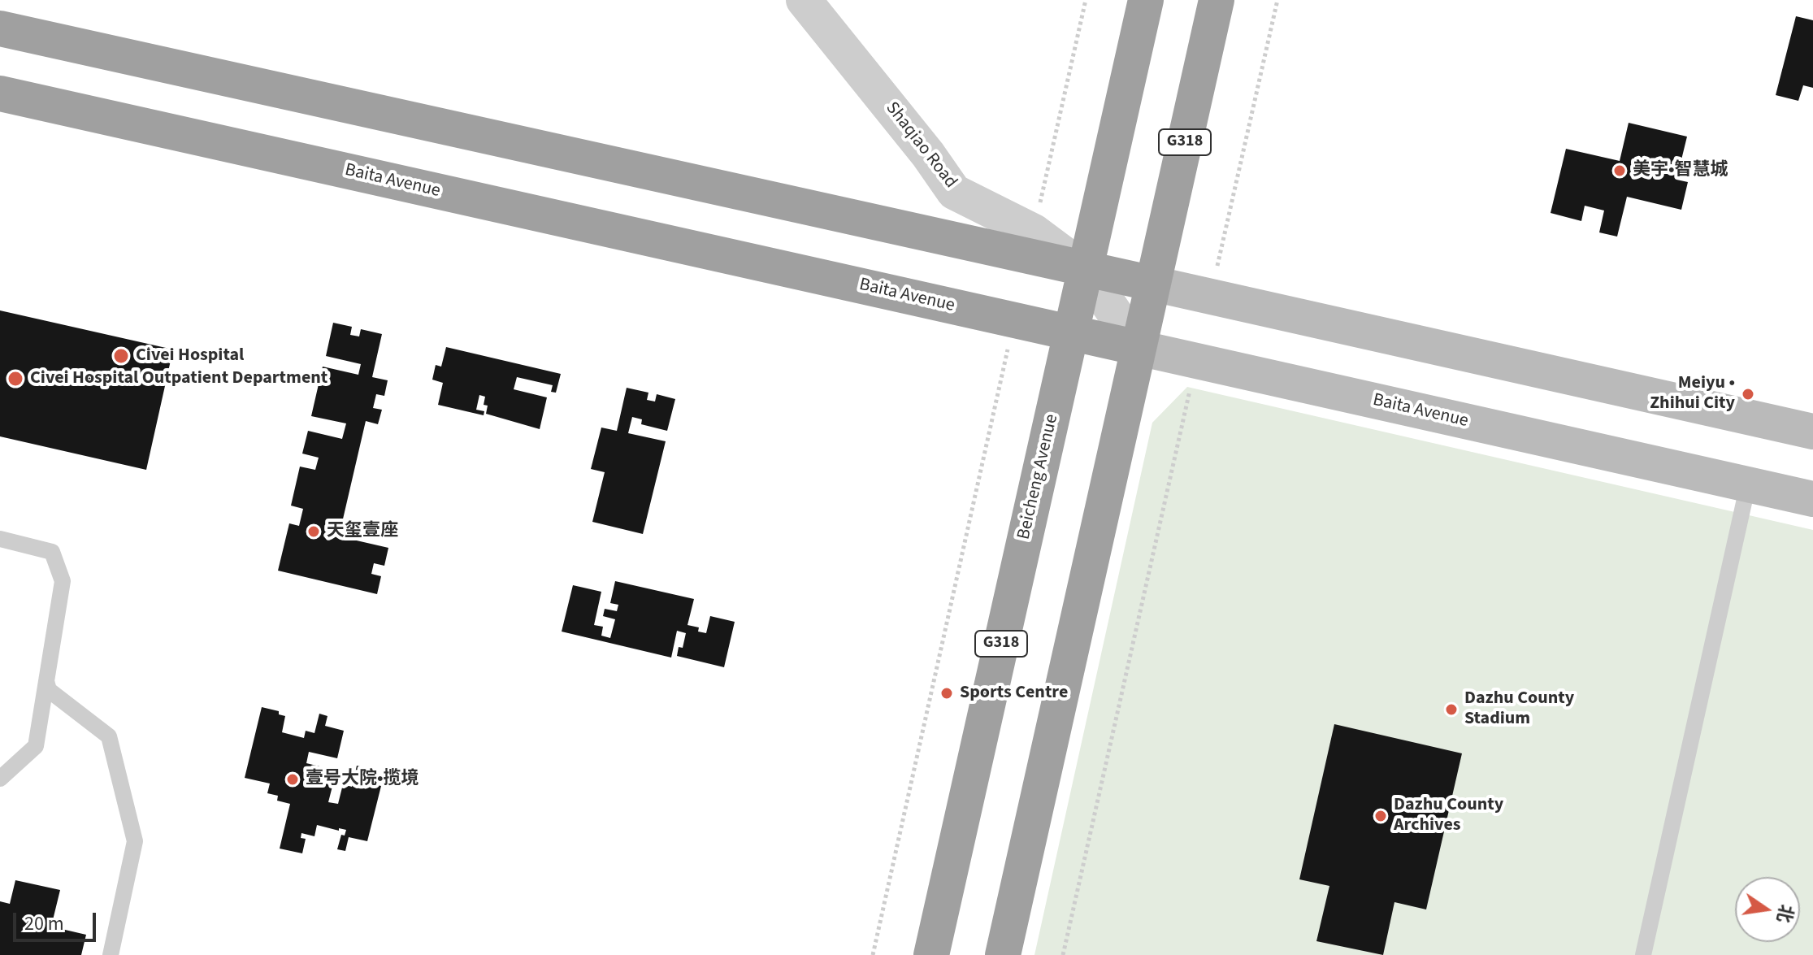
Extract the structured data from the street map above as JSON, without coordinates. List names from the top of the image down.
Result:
{
  "streets": {
    "highway": ["G318", "Baita Avenue", "Beicheng Avenue"],
    "street": ["Shaqiao Road"]
  },
  "crossings": [
    ["G318", "Shaqiao Road"],
    ["G318", "Baita Avenue"],
    ["Shaqiao Road", "Baita Avenue"],
    ["Shaqiao Road", "Beicheng Avenue"],
    ["Baita Avenue", "Beicheng Avenue"]
  ],
  "places": [
    "美宇•智慧城",
    "Civei Hospital",
    "Civei Hospital Outpatient Department",
    "Meiyu • Zhihui City",
    "天玺壹座",
    "Sports Centre",
    "Dazhu County Stadium",
    "壹号大院•揽境",
    "Dazhu County Archives"
  ],
  "scale_bar": "20 m",
  "north": "right"
}
